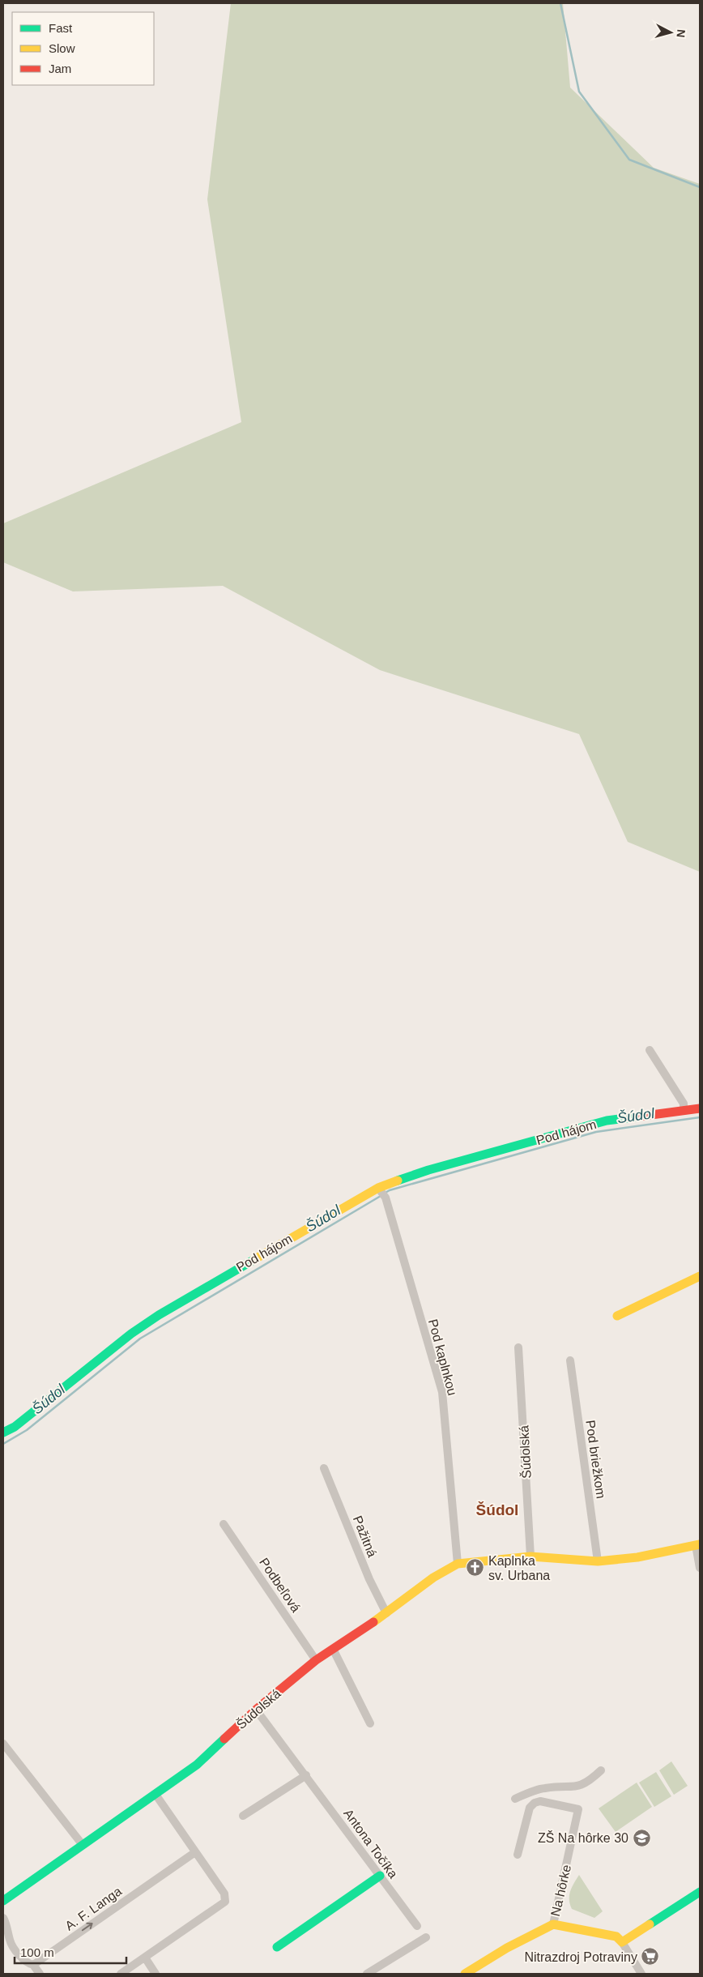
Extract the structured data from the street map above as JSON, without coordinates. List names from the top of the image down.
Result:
{
  "streets": {
    "street": [
      "Pod hájom",
      "Pod kaplnkou",
      "Šúdolská",
      "Pod briežkom",
      "Pažitná",
      "Podbeľová",
      "Antona Točíka",
      "Na hôrke",
      "A. F. Langa"
    ]
  },
  "crossings": [
    ["Pod hájom", "Pod kaplnkou"],
    ["Pod kaplnkou", "Šúdolská"],
    ["Šúdolská", "Pod briežkom"],
    ["Šúdolská", "Pažitná"],
    ["Šúdolská", "Podbeľová"],
    ["Šúdolská", "Antona Točíka"]
  ],
  "one_way": ["A. F. Langa"],
  "districts": ["Šúdol"],
  "water": ["Šúdol"],
  "places": {
    "church": ["Kaplnka sv. Urbana"],
    "school or university": ["ZŠ Na hôrke 30"],
    "supermarket": ["Nitrazdroj Potraviny"]
  },
  "legend": ["Fast", "Slow", "Jam"],
  "scale_bar": "100 m",
  "north": "right"
}
